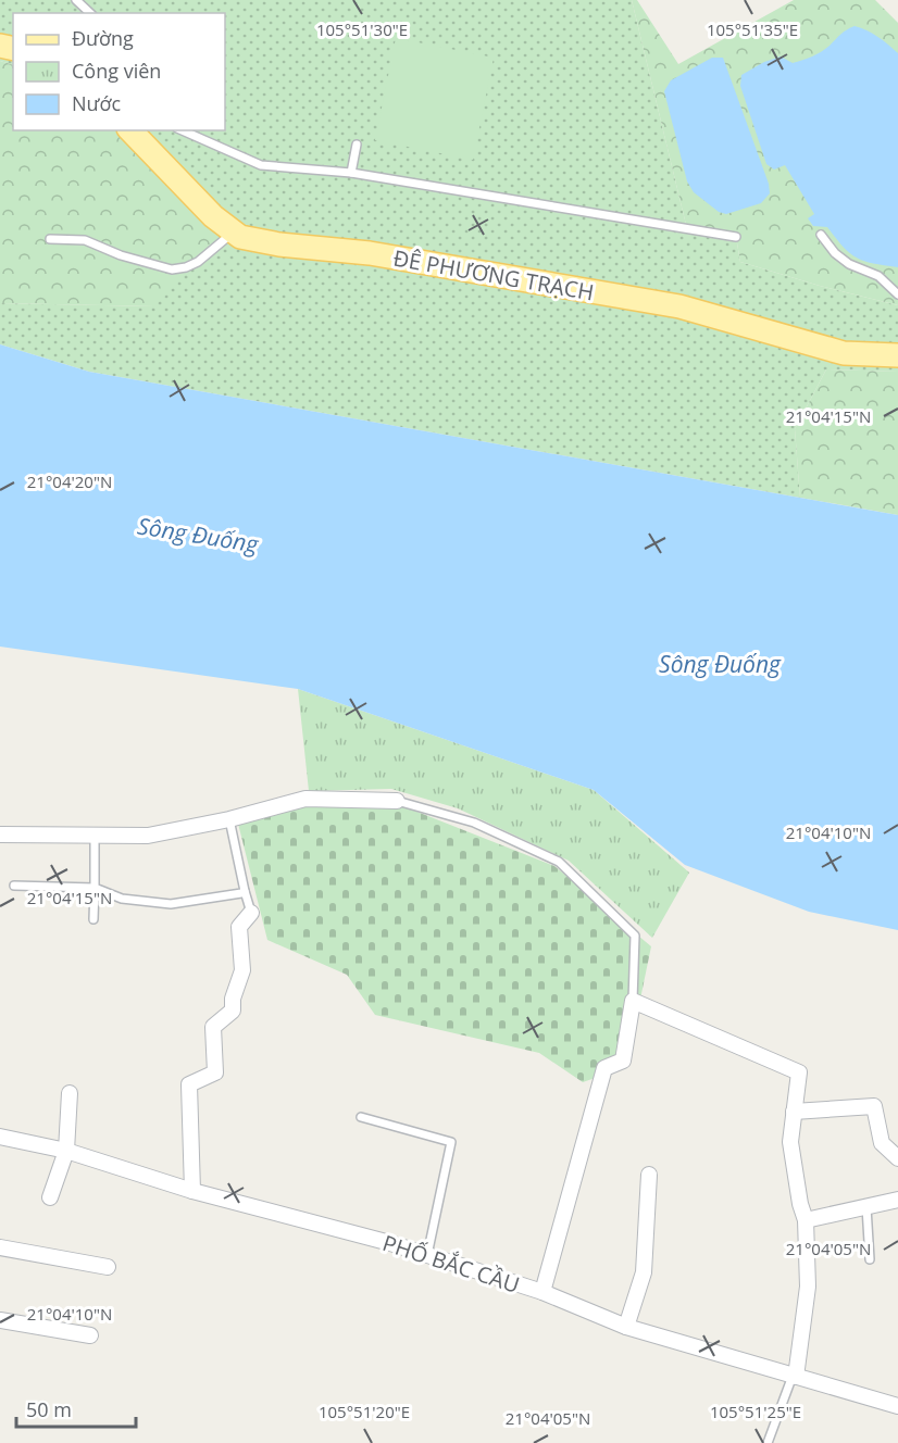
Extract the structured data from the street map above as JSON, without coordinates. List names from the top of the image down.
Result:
{
  "streets": {
    "main road": ["ĐÊ PHƯƠNG TRẠCH"],
    "street": ["PHỐ BẮC CẦU"]
  },
  "water": ["Sông Đuống"],
  "legend": ["Đường", "Công viên", "Nước"],
  "scale_bar": "50 m",
  "coordinates": [
    "105°51'30\"E",
    "105°51'35\"E",
    "21°04'15\"N",
    "21°04'20\"N",
    "21°04'10\"N",
    "21°04'05\"N",
    "105°51'20\"E",
    "105°51'25\"E"
  ]
}
